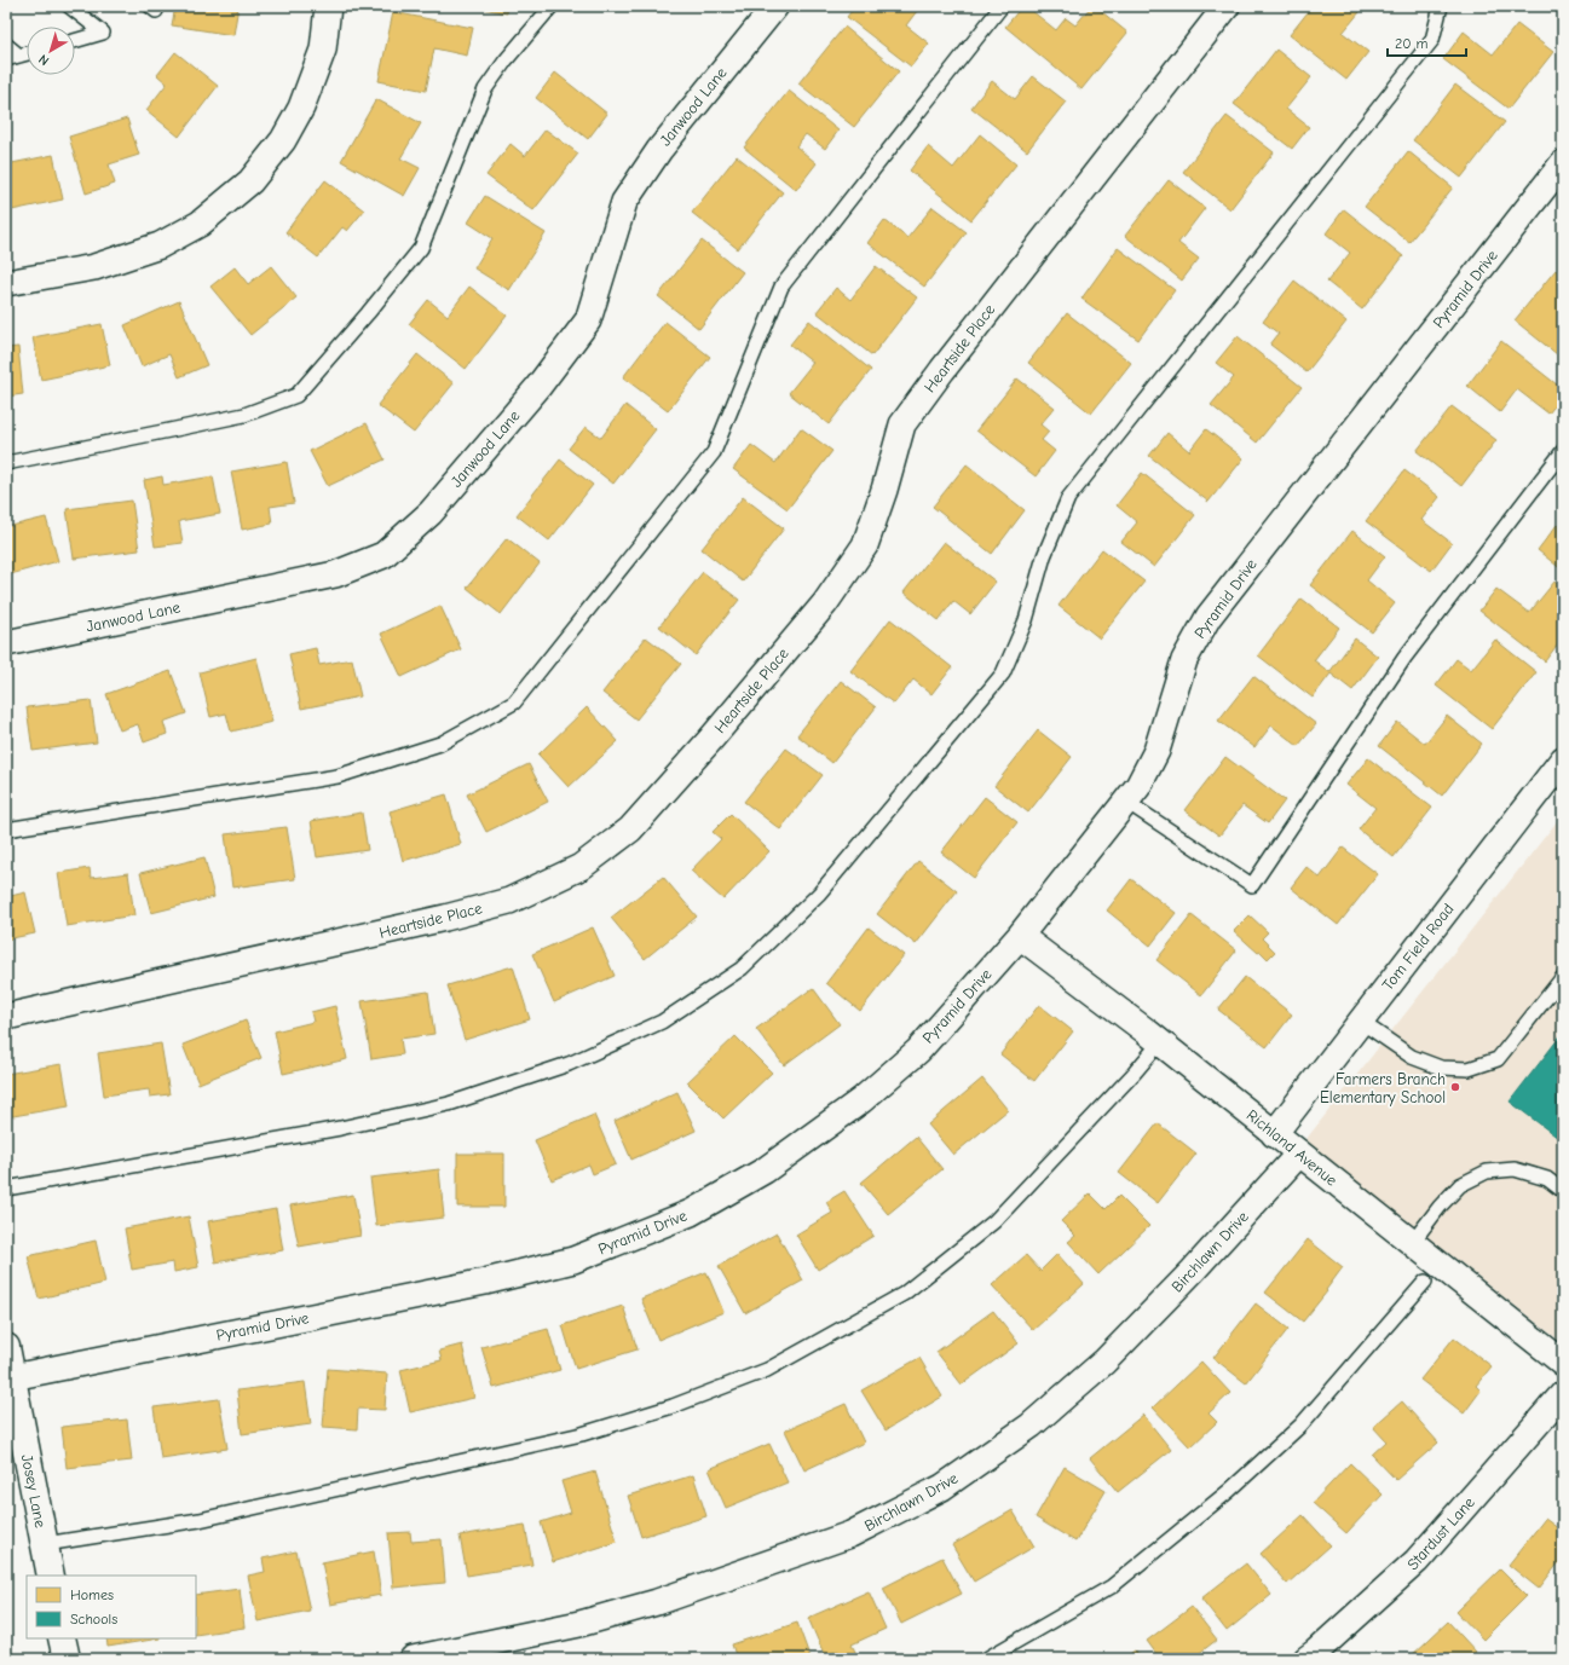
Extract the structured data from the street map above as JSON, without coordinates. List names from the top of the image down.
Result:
{
  "streets": {
    "main road": ["Josey Lane"],
    "street": [
      "Janwood Lane",
      "Pyramid Drive",
      "Heartside Place",
      "Tom Field Road",
      "Richland Avenue",
      "Birchlawn Drive",
      "Stardust Lane"
    ]
  },
  "crossings": [
    ["Pyramid Drive", "Richland Avenue"],
    ["Pyramid Drive", "Josey Lane"],
    ["Tom Field Road", "Richland Avenue"],
    ["Richland Avenue", "Birchlawn Drive"]
  ],
  "places": ["Farmers Branch Elementary School"],
  "legend": ["Homes", "Schools"],
  "scale_bar": "20 m",
  "north": "bottom left"
}
